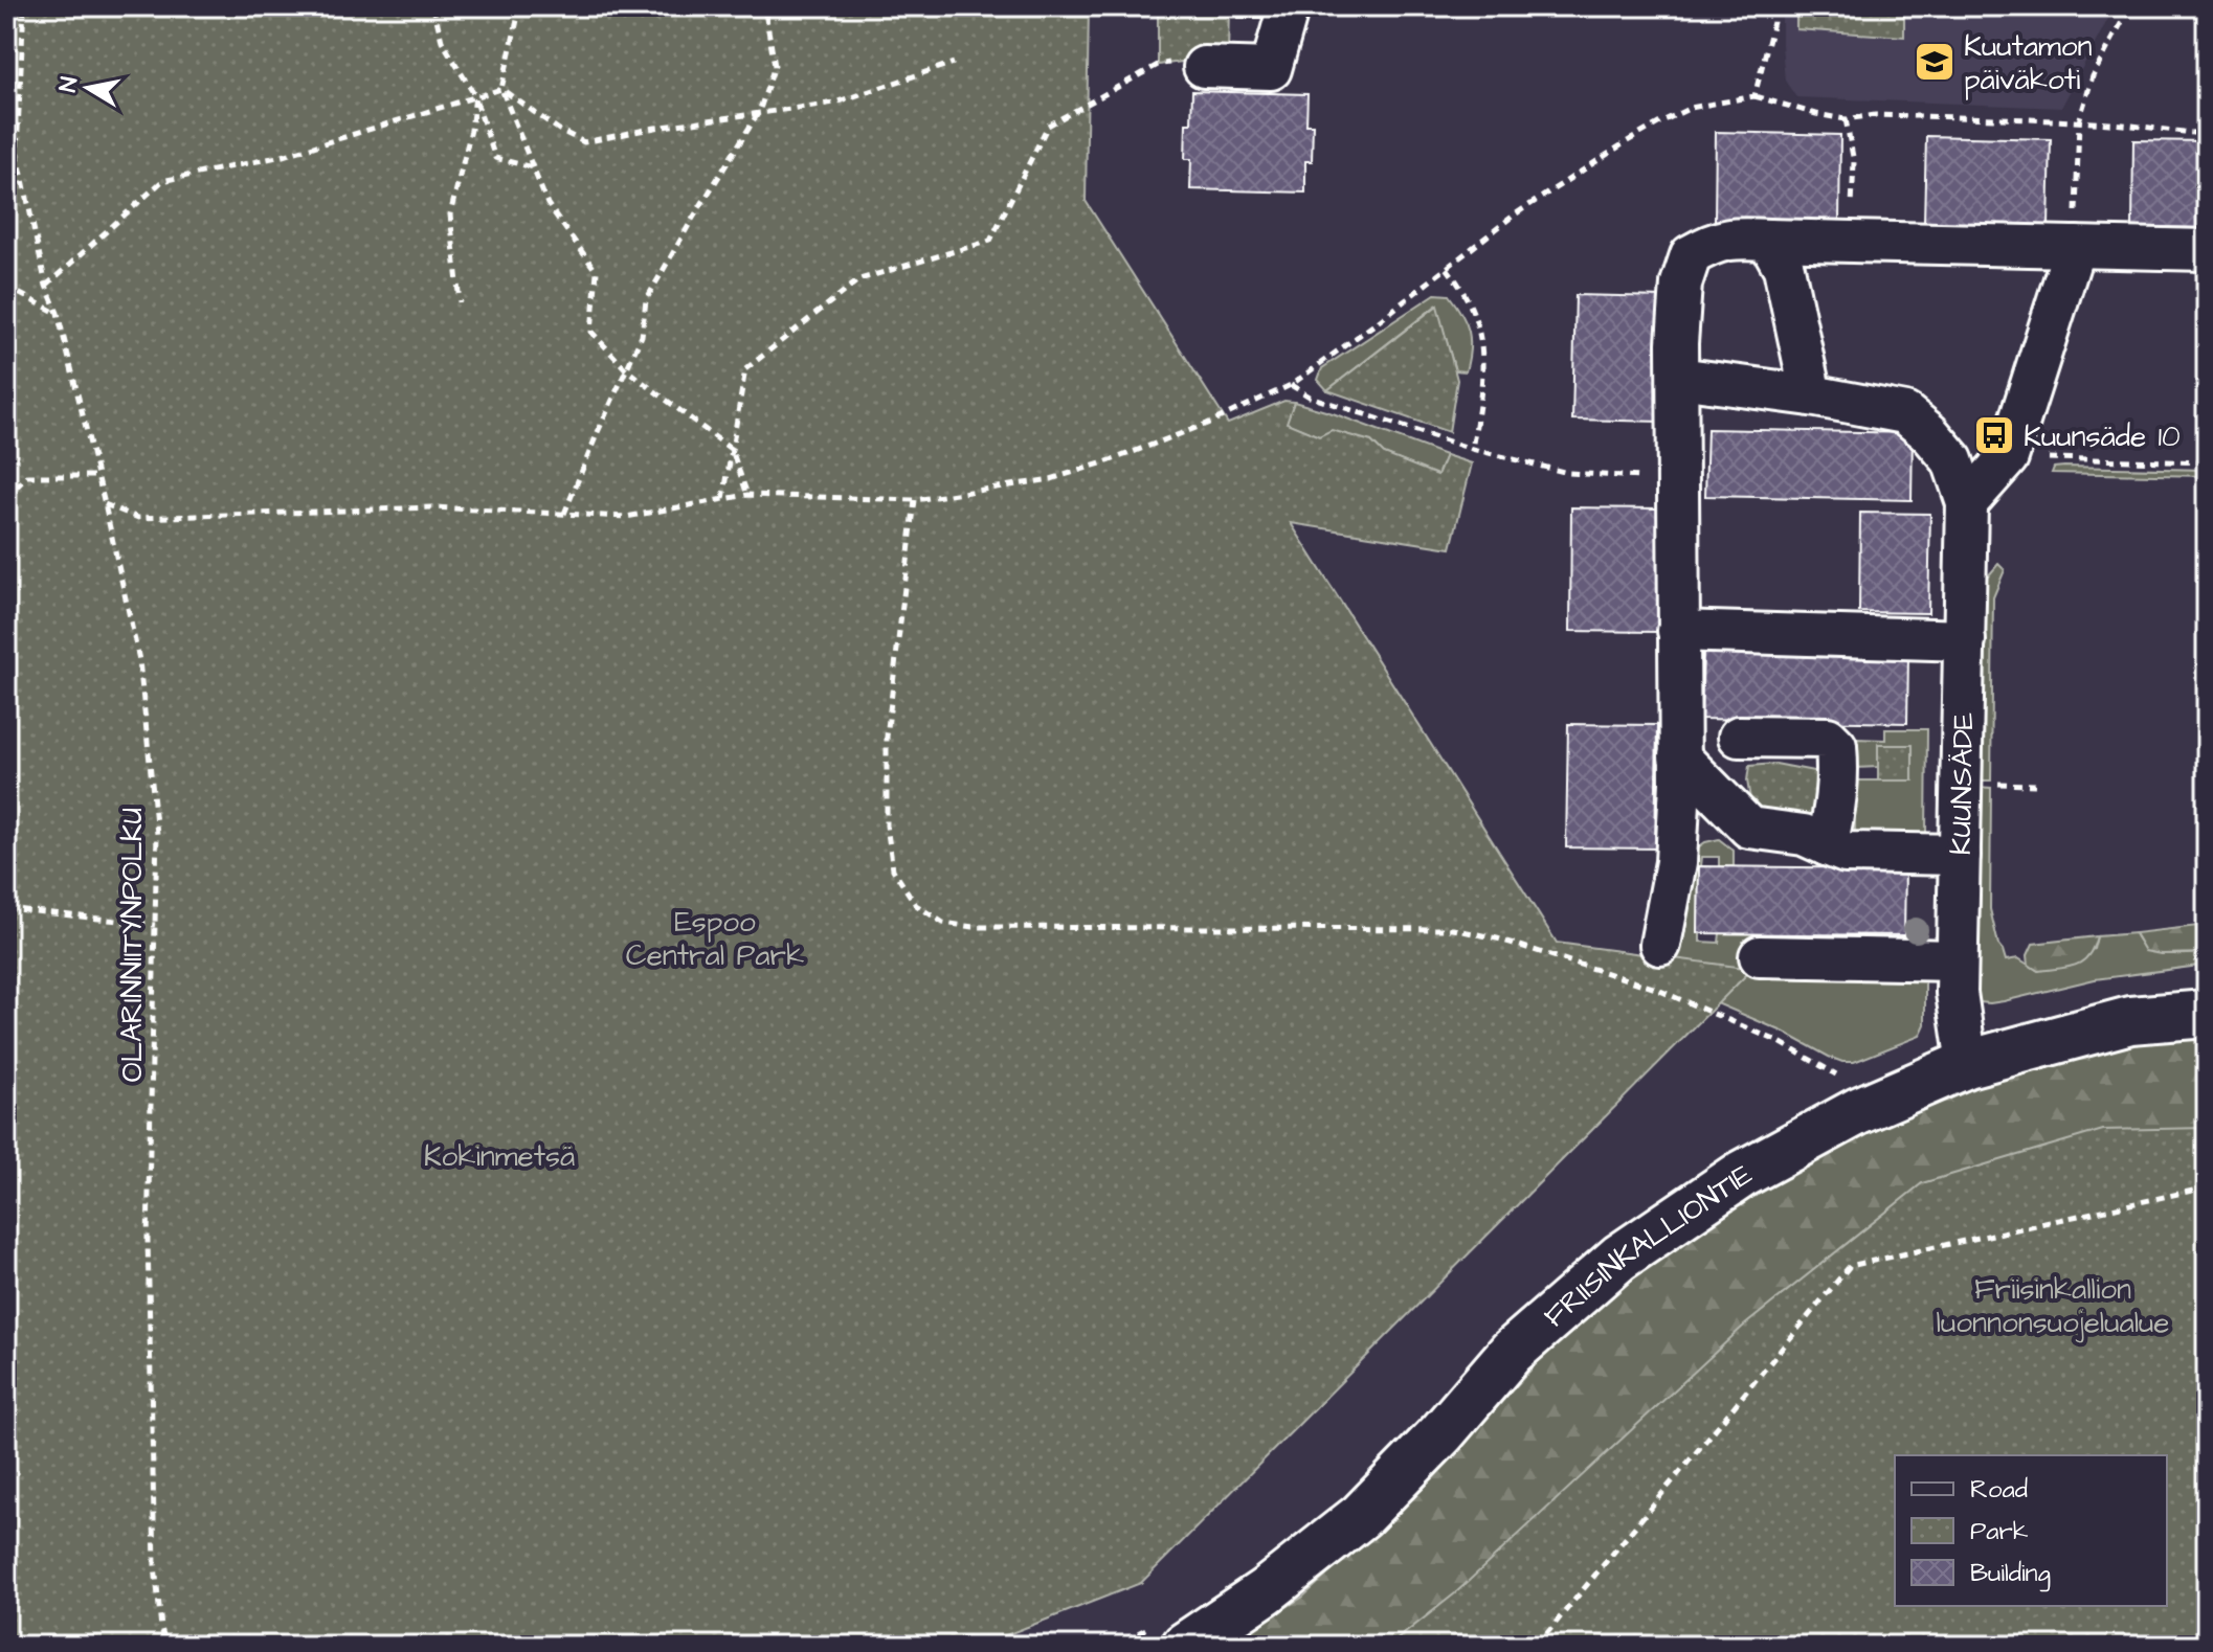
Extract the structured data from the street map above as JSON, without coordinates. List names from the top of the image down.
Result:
{
  "streets": {
    "main road": ["FRIISINKALLIONTIE"],
    "street": ["KUUNSÄDE"],
    "path": ["OLARINNIITYNPOLKU"]
  },
  "crossings": [
    ["KUUNSÄDE", "FRIISINKALLIONTIE"]
  ],
  "parks": ["Espoo Central Park", "Kokinmetsä", "Friisinkallion luonnonsuojelualue"],
  "places": {
    "school or university": ["Kuutamon päiväkoti"],
    "bus stop": ["Kuunsäde 10"]
  },
  "legend": ["Road", "Park", "Building"],
  "north": "left"
}
